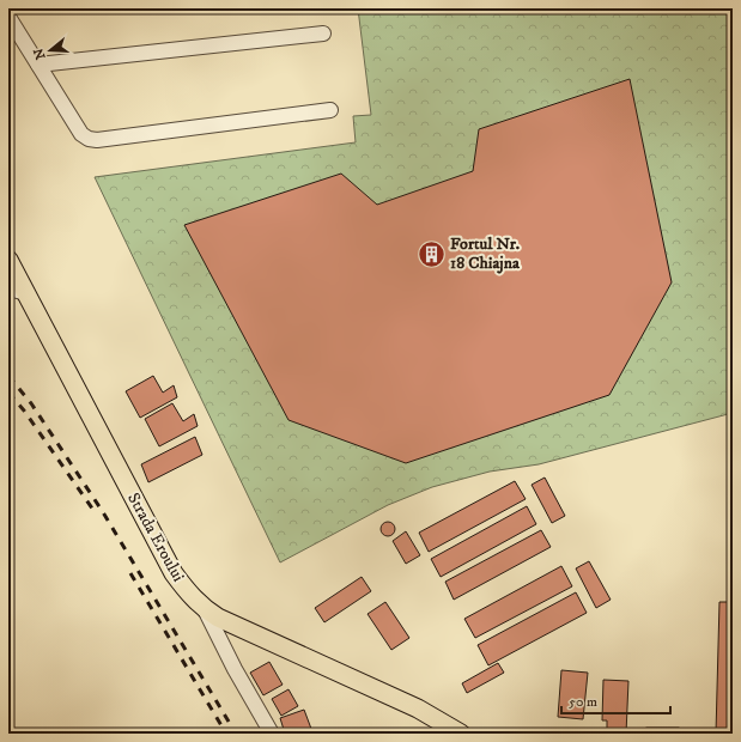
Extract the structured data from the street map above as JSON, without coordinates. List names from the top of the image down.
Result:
{
  "streets": {
    "main road": ["Strada Eroului"]
  },
  "places": {
    "building": ["Fortul Nr. 18 Chiajna"]
  },
  "scale_bar": "50 m",
  "north": "left"
}
